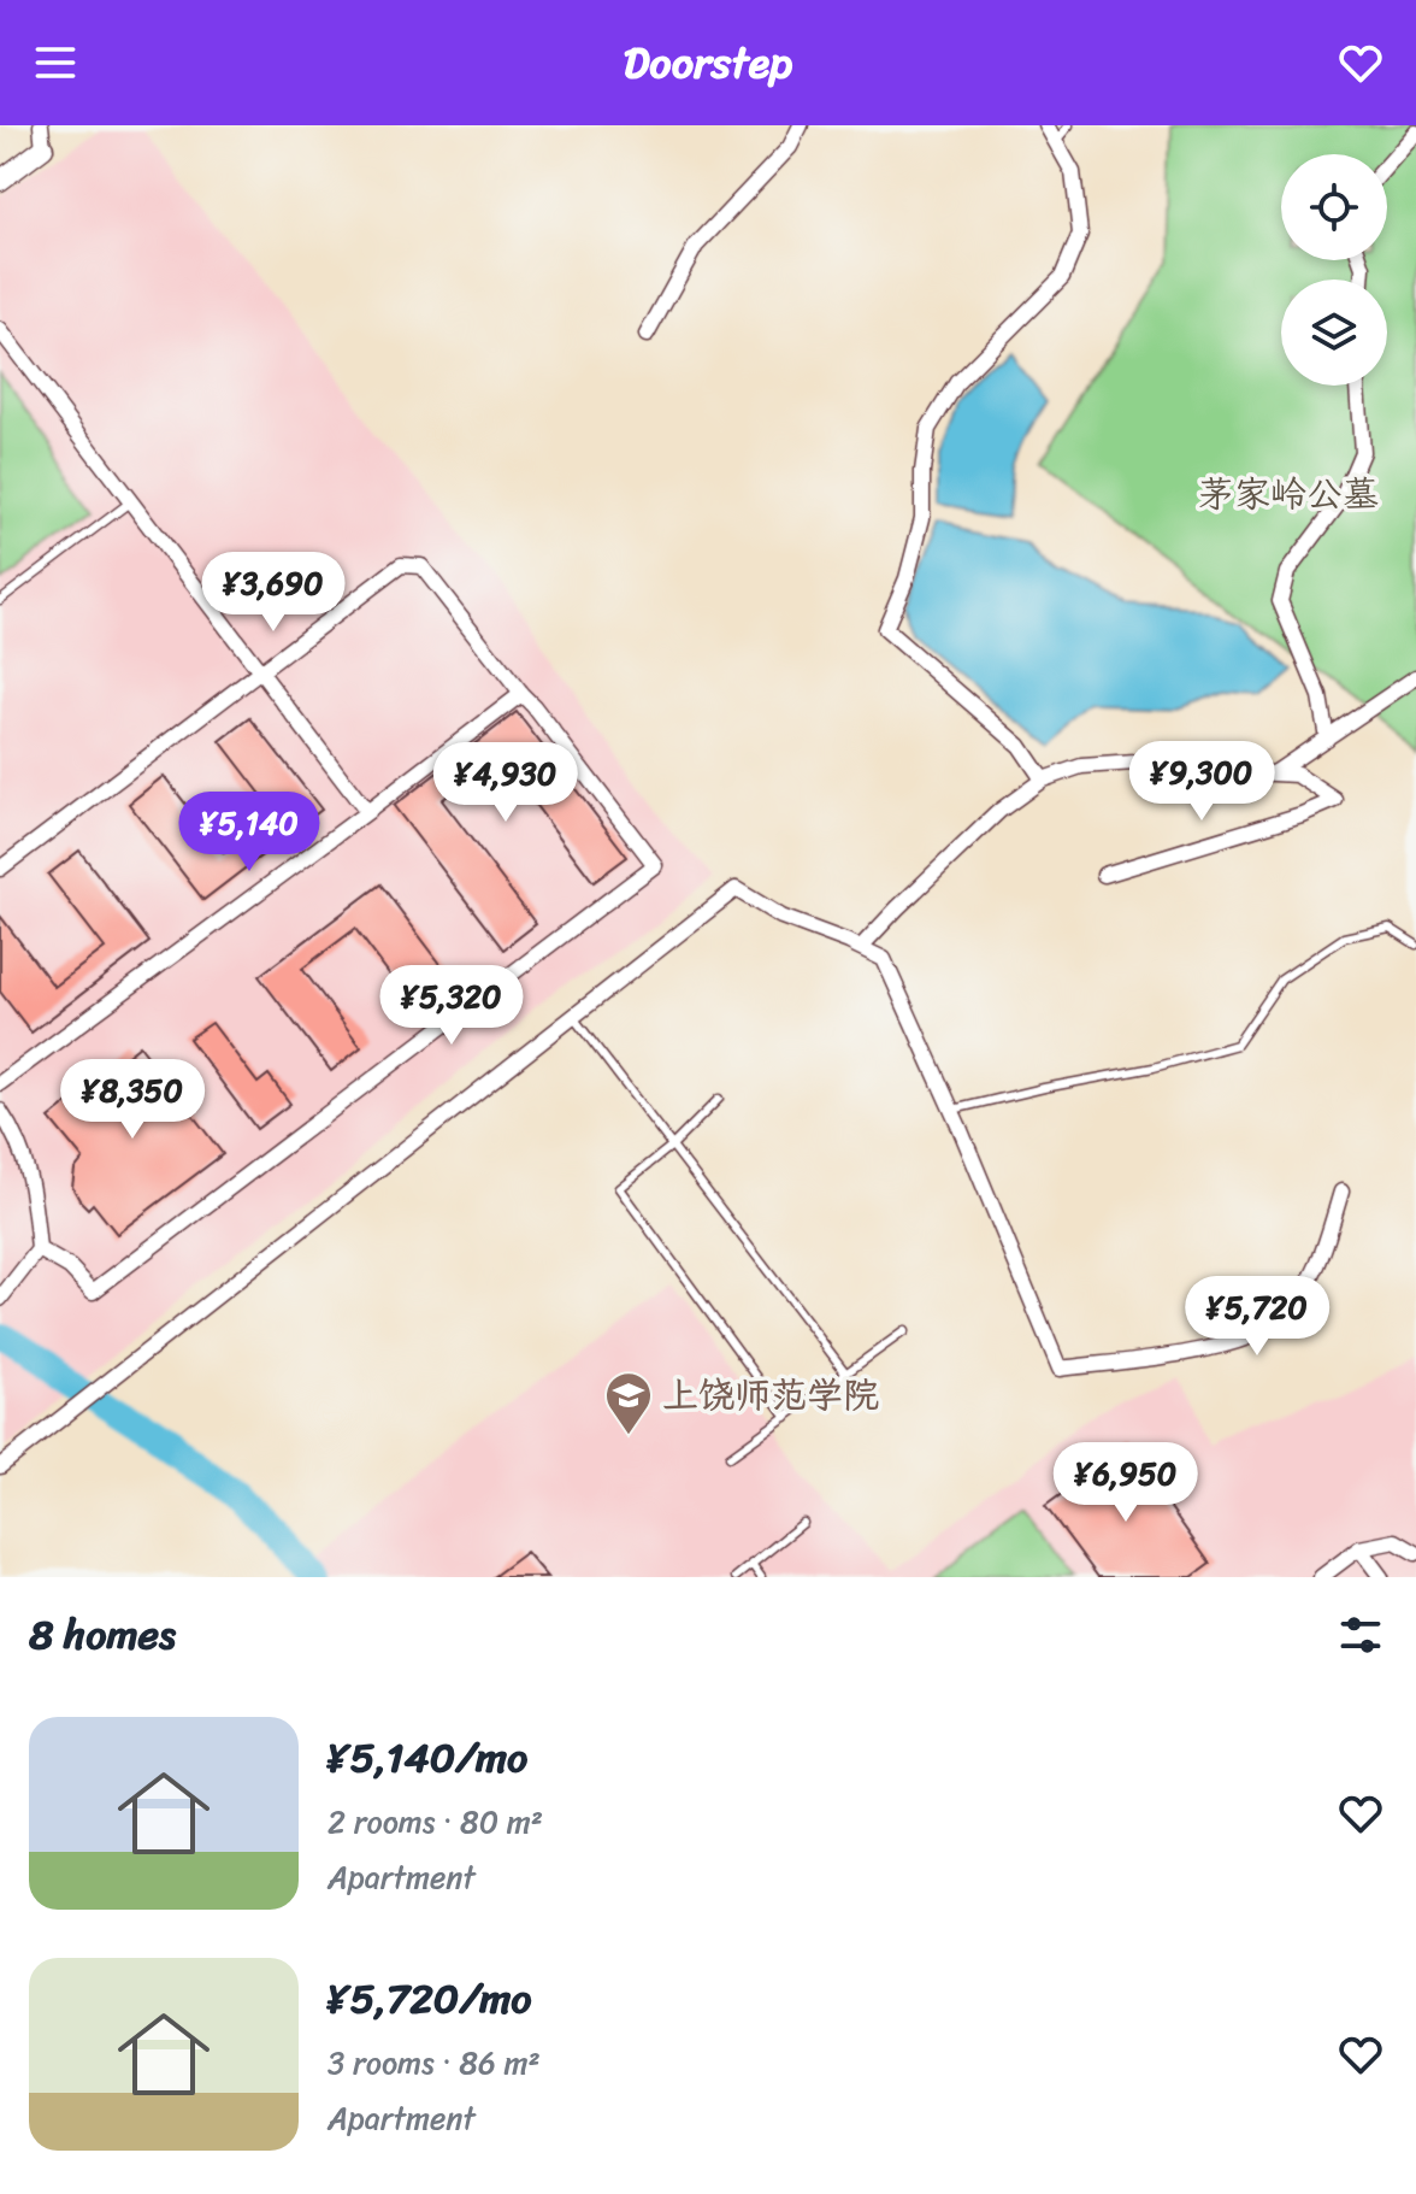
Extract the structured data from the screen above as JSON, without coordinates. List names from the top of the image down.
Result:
{
  "parks": ["茅家岭公墓"],
  "places": {
    "school or university": ["上饶师范学院"]
  },
  "page": {
    "header": "Doorstep",
    "price": [
      "¥3,690",
      "¥9,300",
      "¥4,930",
      "¥5,140",
      "¥5,320",
      "¥8,350",
      "¥5,720",
      "¥6,950"
    ],
    "heading": "8 homes",
    "list": [
      {
        "name": "¥5,140/mo",
        "note": "2 rooms · 80 m² · Apartment"
      },
      {
        "name": "¥5,720/mo",
        "note": "3 rooms · 86 m² · Apartment"
      }
    ]
  }
}
